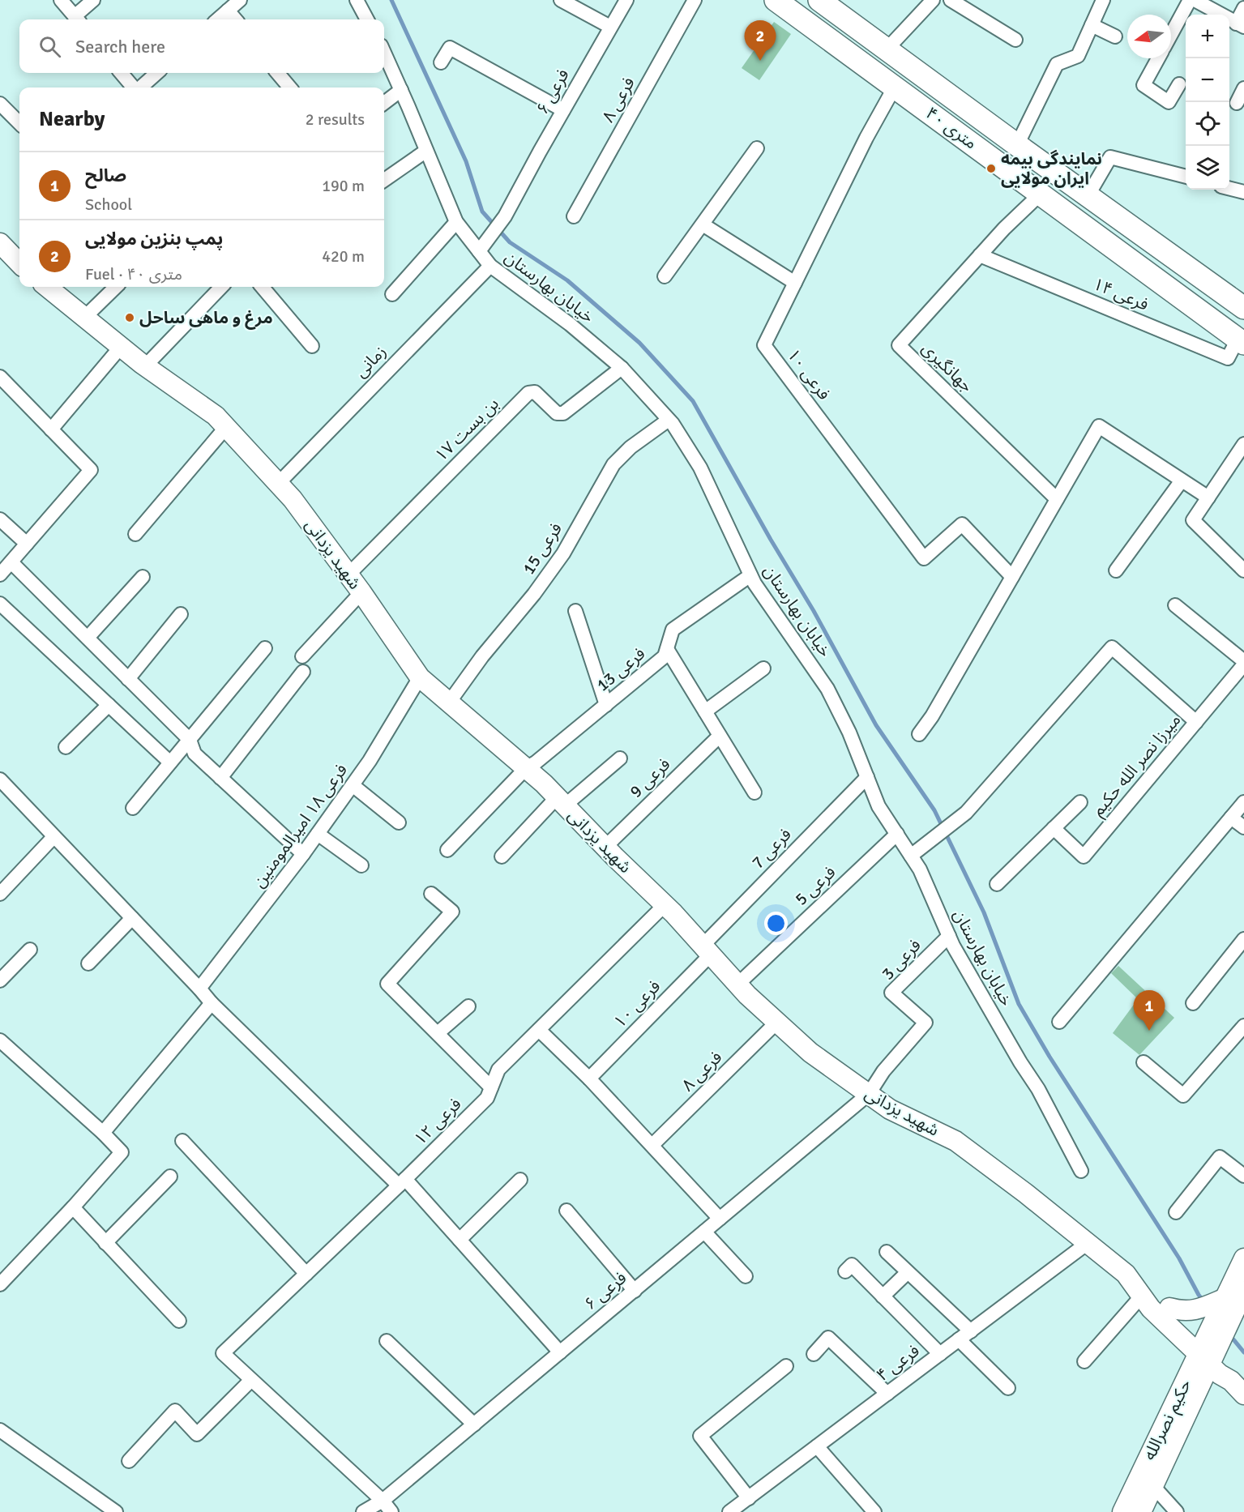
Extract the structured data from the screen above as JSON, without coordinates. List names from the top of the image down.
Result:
{
  "streets": {
    "main road": ["۴۰ متری"],
    "street": [
      "فرعی ۶",
      "فرعی ۸",
      "خیابان بهارستان",
      "فرعی ۱۴",
      "زمانی",
      "جهانگیری",
      "فرعی ۱۰",
      "بن بست ۱۷",
      "فرعی 15",
      "شهید یزدانی",
      "فرعی 13",
      "میرزا نصر الله حکیم",
      "فرعی 9",
      "فرعی ۱۸ امیرالمومنین",
      "فرعی 7",
      "فرعی 5",
      "فرعی 3",
      "فرعی ۱۲",
      "فرعی ۴",
      "حکیم نصرالله"
    ]
  },
  "crossings": [
    ["فرعی ۶", "خیابان بهارستان"],
    ["فرعی ۶", "شهید یزدانی"],
    ["فرعی ۶", "فرعی 3"],
    ["فرعی ۸", "شهید یزدانی"],
    ["۴۰ متری", "فرعی ۱۴"],
    ["۴۰ متری", "جهانگیری"],
    ["۴۰ متری", "فرعی ۱۰"],
    ["خیابان بهارستان", "زمانی"],
    ["خیابان بهارستان", "بن بست ۱۷"],
    ["خیابان بهارستان", "فرعی 15"],
    ["خیابان بهارستان", "فرعی 13"],
    ["خیابان بهارستان", "فرعی 7"],
    ["خیابان بهارستان", "فرعی 5"],
    ["خیابان بهارستان", "فرعی 3"],
    ["فرعی ۱۴", "جهانگیری"],
    ["زمانی", "شهید یزدانی"],
    ["فرعی ۱۰", "شهید یزدانی"],
    ["فرعی ۱۰", "فرعی 7"],
    ["بن بست ۱۷", "شهید یزدانی"],
    ["فرعی 15", "شهید یزدانی"],
    ["شهید یزدانی", "فرعی 13"],
    ["شهید یزدانی", "فرعی 9"],
    ["شهید یزدانی", "فرعی ۱۸ امیرالمومنین"],
    ["شهید یزدانی", "فرعی 7"],
    ["شهید یزدانی", "فرعی 5"],
    ["شهید یزدانی", "فرعی 3"],
    ["شهید یزدانی", "فرعی ۱۲"],
    ["شهید یزدانی", "فرعی ۴"],
    ["شهید یزدانی", "حکیم نصرالله"]
  ],
  "places": ["نمایندگی بیمه ایران مولایی", "مرغ و ماهی ساحل"],
  "north": "left",
  "page": {
    "map_buttons": ["+", "−"],
    "search": "Search here",
    "pins": ["2", "1"],
    "heading": ["Nearby", "2 results"],
    "list": [
      {
        "mark": "1",
        "name": "صالح",
        "note": "School",
        "value": "190 m"
      },
      {
        "mark": "2",
        "name": "پمپ بنزین مولایی",
        "note": "Fuel · ۴۰ متری",
        "value": "420 m"
      }
    ]
  }
}
